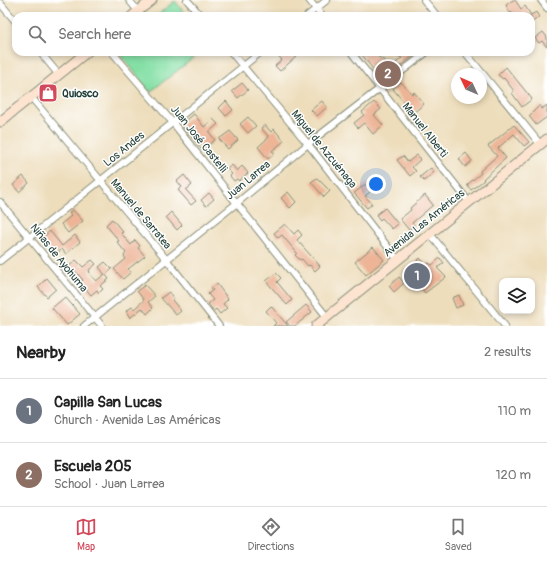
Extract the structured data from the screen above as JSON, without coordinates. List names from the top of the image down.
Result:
{
  "streets": {
    "main road": ["Avenida Las Américas"],
    "street": [
      "Manuel Alberti",
      "Juan José Castelli",
      "Los Andes",
      "Miguel de Azcuénaga",
      "Juan Larrea",
      "Manuel de Sarratea",
      "Niñas de Ayohuma"
    ]
  },
  "crossings": [
    ["Manuel Alberti", "Juan Larrea"],
    ["Manuel Alberti", "Avenida Las Américas"],
    ["Juan José Castelli", "Los Andes"],
    ["Juan José Castelli", "Juan Larrea"],
    ["Juan José Castelli", "Avenida Las Américas"],
    ["Los Andes", "Miguel de Azcuénaga"],
    ["Los Andes", "Manuel de Sarratea"],
    ["Los Andes", "Niñas de Ayohuma"],
    ["Miguel de Azcuénaga", "Juan Larrea"],
    ["Miguel de Azcuénaga", "Avenida Las Américas"],
    ["Juan Larrea", "Manuel de Sarratea"],
    ["Juan Larrea", "Niñas de Ayohuma"]
  ],
  "places": {
    "shop": ["Quiosco"]
  },
  "north": "top left",
  "page": {
    "search": "Search here",
    "pins": ["2", "1"],
    "heading": ["Nearby", "2 results"],
    "list": [
      {
        "mark": "1",
        "name": "Capilla San Lucas",
        "note": "Church · Avenida Las Américas",
        "value": "110 m"
      },
      {
        "mark": "2",
        "name": "Escuela 205",
        "note": "School · Juan Larrea",
        "value": "120 m"
      }
    ],
    "nav": ["Map", "Directions", "Saved"]
  }
}
